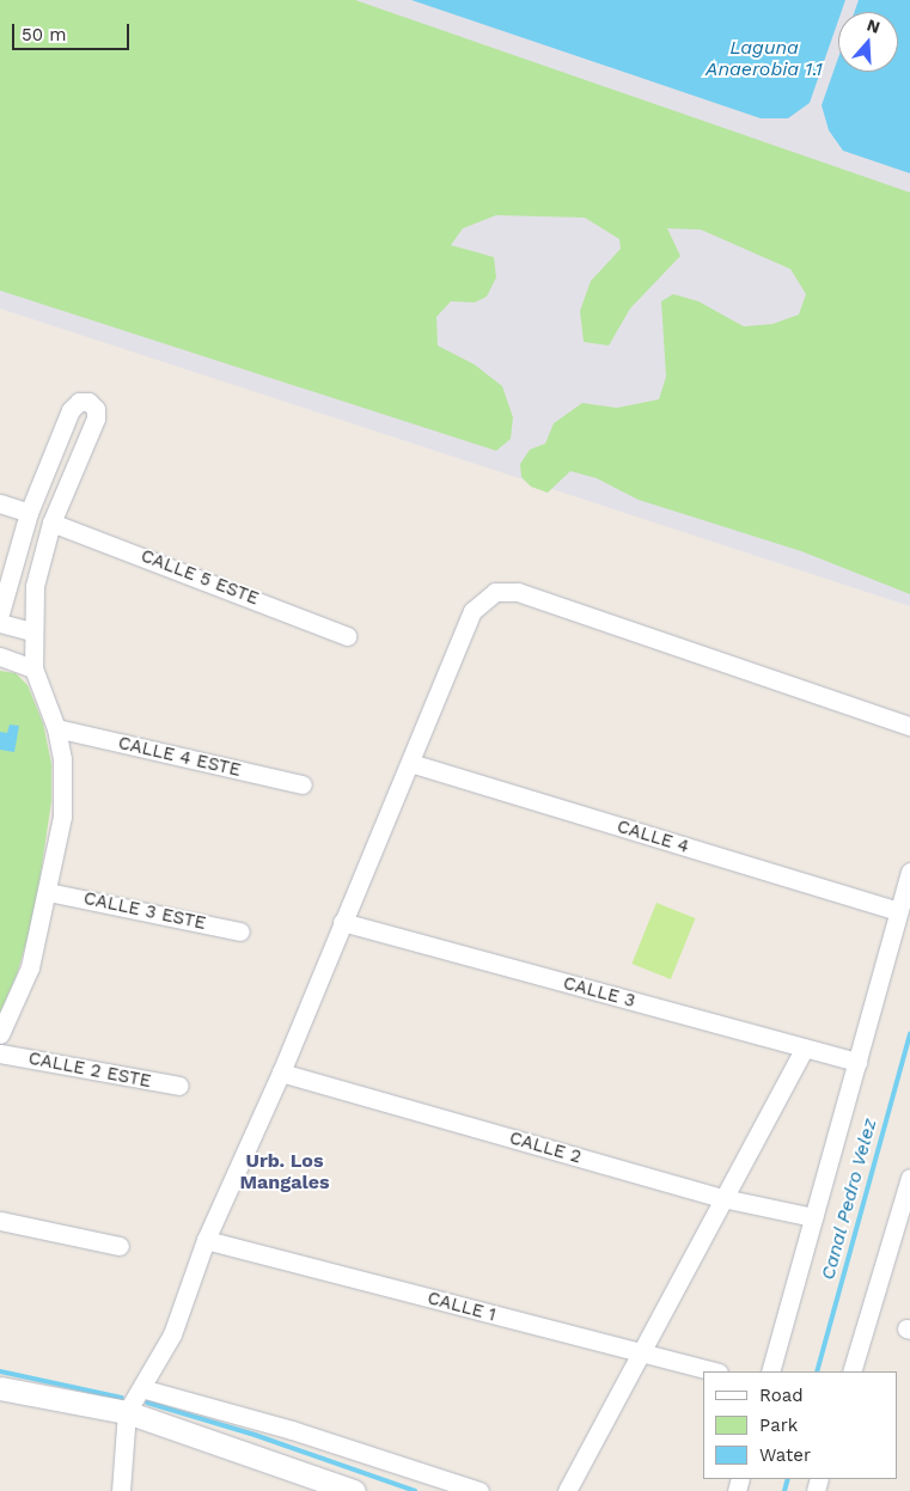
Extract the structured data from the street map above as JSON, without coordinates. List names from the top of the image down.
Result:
{
  "streets": {
    "street": [
      "CALLE 5 ESTE",
      "CALLE 4 ESTE",
      "CALLE 4",
      "CALLE 3 ESTE",
      "CALLE 3",
      "CALLE 2 ESTE",
      "CALLE 2",
      "CALLE 1"
    ]
  },
  "districts": ["Urb. Los Mangales"],
  "water": ["Laguna Anaerobia 1.1", "Canal Pedro Velez"],
  "legend": ["Road", "Park", "Water"],
  "scale_bar": "50 m",
  "north": "top"
}
